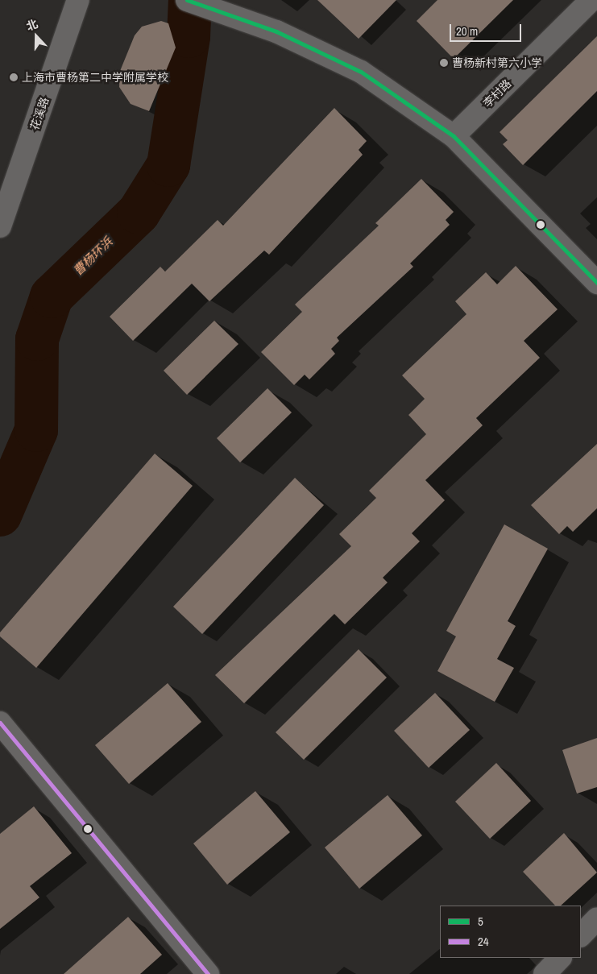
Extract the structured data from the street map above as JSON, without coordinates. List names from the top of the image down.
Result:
{
  "streets": {
    "street": ["李村路", "花溪路"]
  },
  "water": ["曹杨环浜"],
  "places": ["曹杨新村第六小学", "上海市曹杨第二中学附属学校"],
  "lines": ["transit line 5", "transit line 24"],
  "legend": ["5", "24"],
  "scale_bar": "20 m",
  "north": "top"
}
